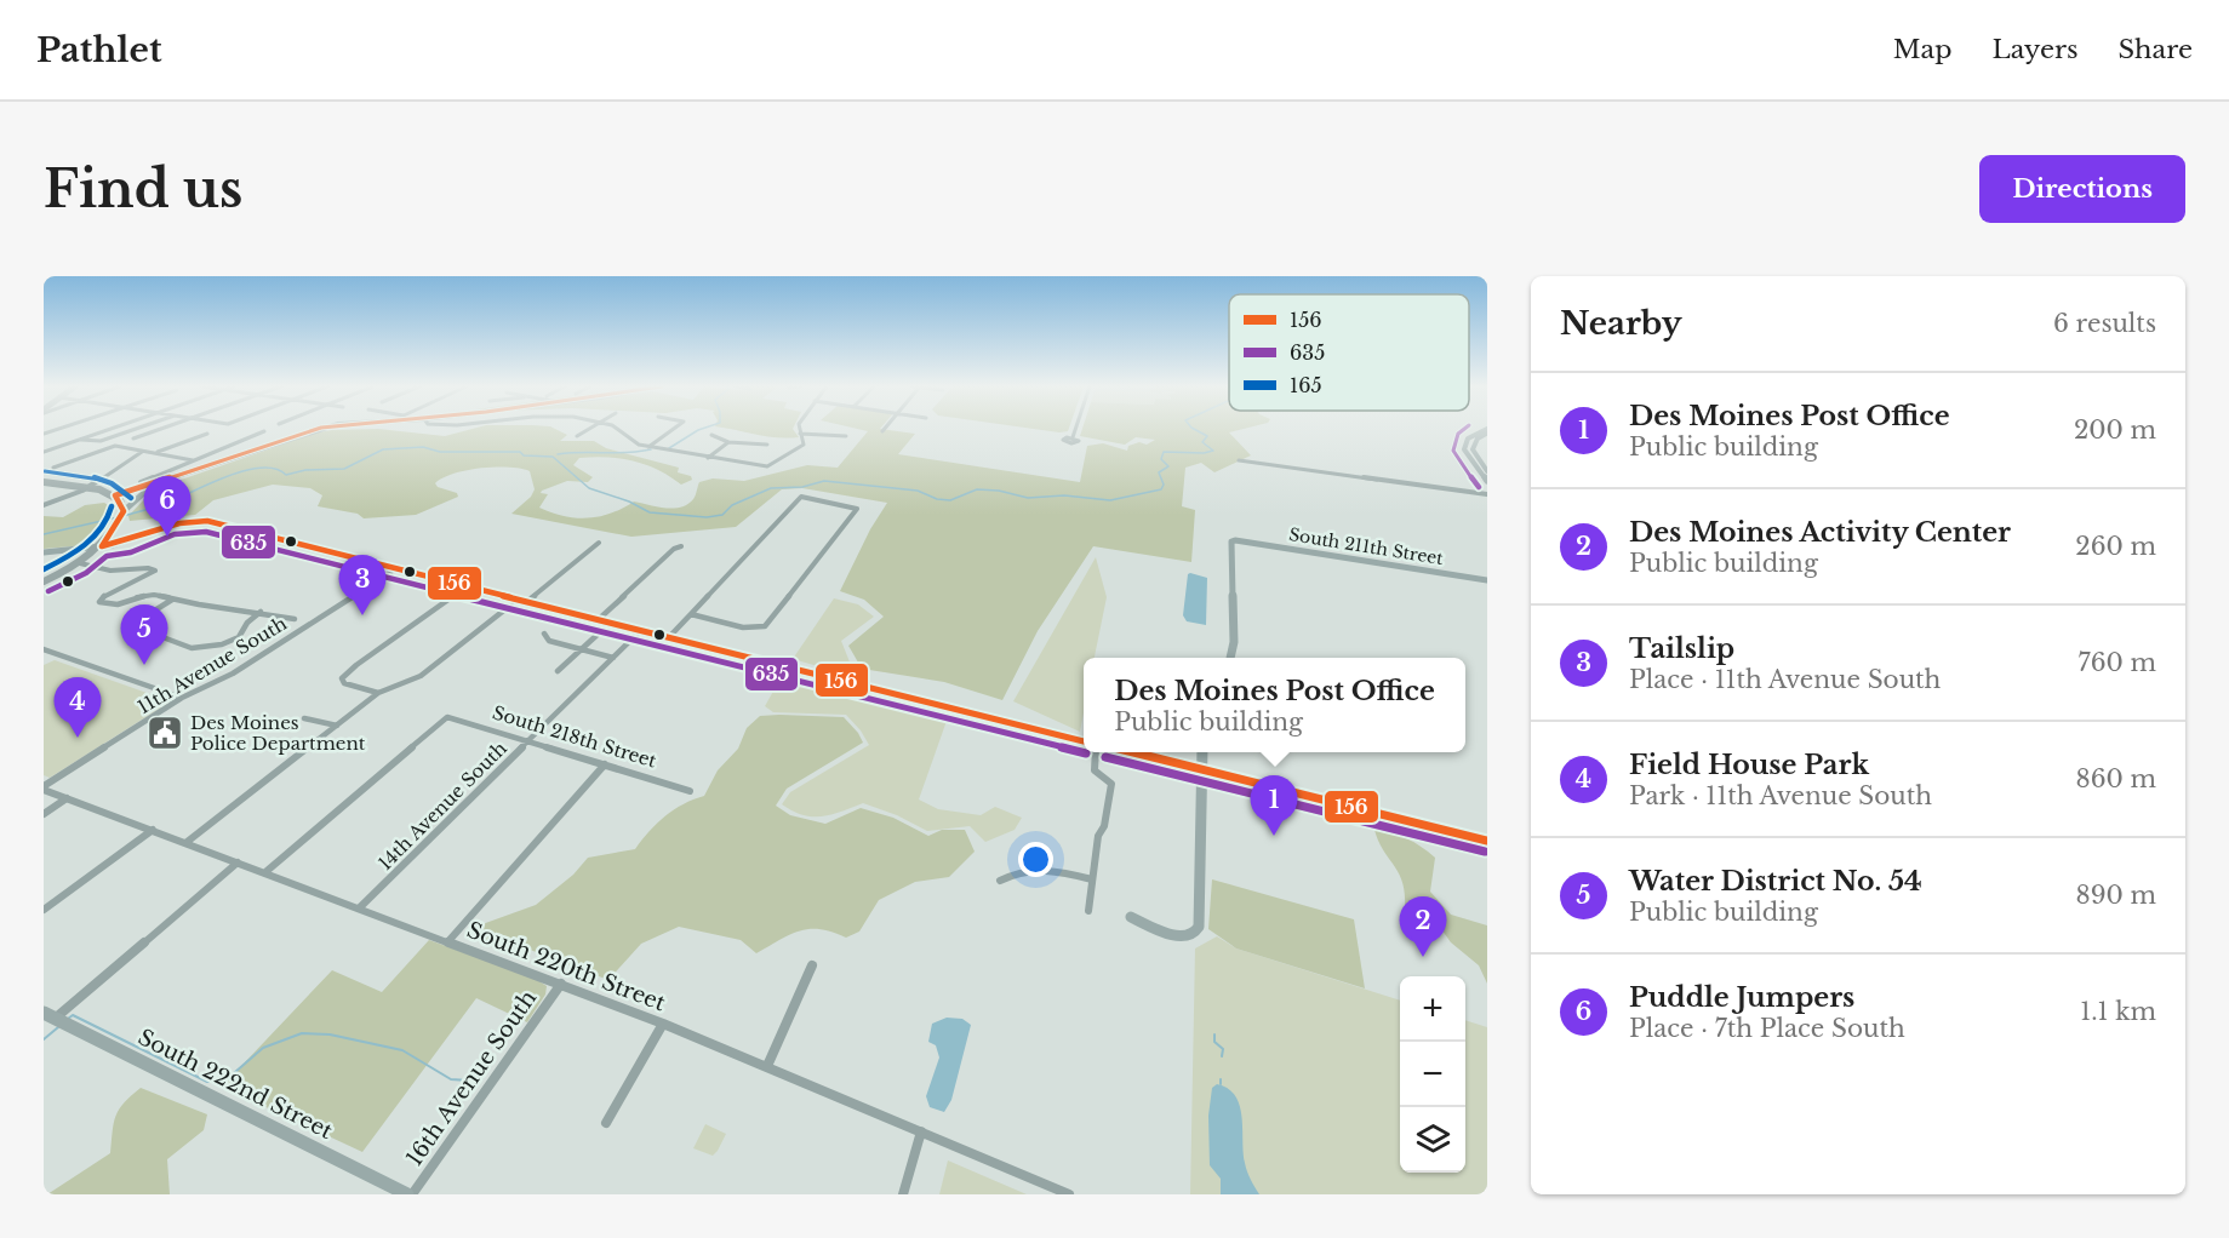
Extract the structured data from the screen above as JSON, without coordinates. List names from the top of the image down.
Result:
{
  "streets": {
    "main road": ["South 211th Street", "South 222nd Street"],
    "street": [
      "11th Avenue South",
      "South 218th Street",
      "14th Avenue South",
      "South 220th Street",
      "16th Avenue South"
    ]
  },
  "crossings": [
    ["11th Avenue South", "South 220th Street"],
    ["South 218th Street", "14th Avenue South"],
    ["South 218th Street", "South 220th Street"],
    ["14th Avenue South", "South 220th Street"],
    ["South 220th Street", "16th Avenue South"],
    ["16th Avenue South", "South 222nd Street"]
  ],
  "places": {
    "public building": ["Des Moines Police Department"]
  },
  "lines": ["transit line 156", "transit line 635", "transit line 165"],
  "legend": ["156", "635", "165"],
  "page": {
    "header": "Pathlet",
    "nav": ["Map", "Layers", "Share"],
    "buttons": "Directions",
    "title": "Find us",
    "heading": ["Nearby", "6 results"],
    "list": [
      {
        "mark": "1",
        "name": "Des Moines Post Office",
        "note": "Public building",
        "value": "200 m"
      },
      {
        "mark": "2",
        "name": "Des Moines Activity Center",
        "note": "Public building",
        "value": "260 m"
      },
      {
        "mark": "3",
        "name": "Tailslip",
        "note": "Place · 11th Avenue South",
        "value": "760 m"
      },
      {
        "mark": "4",
        "name": "Field House Park",
        "note": "Park · 11th Avenue South",
        "value": "860 m"
      },
      {
        "mark": "5",
        "name": "Water District No. 54",
        "note": "Public building",
        "value": "890 m"
      },
      {
        "mark": "6",
        "name": "Puddle Jumpers",
        "note": "Place · 7th Place South",
        "value": "1.1 km"
      }
    ],
    "pins": [
      "6",
      "3",
      "5",
      "4",
      "1",
      "2"
    ],
    "popup": ["Des Moines Post Office", "Public building"],
    "map_buttons": ["+", "−"]
  }
}
